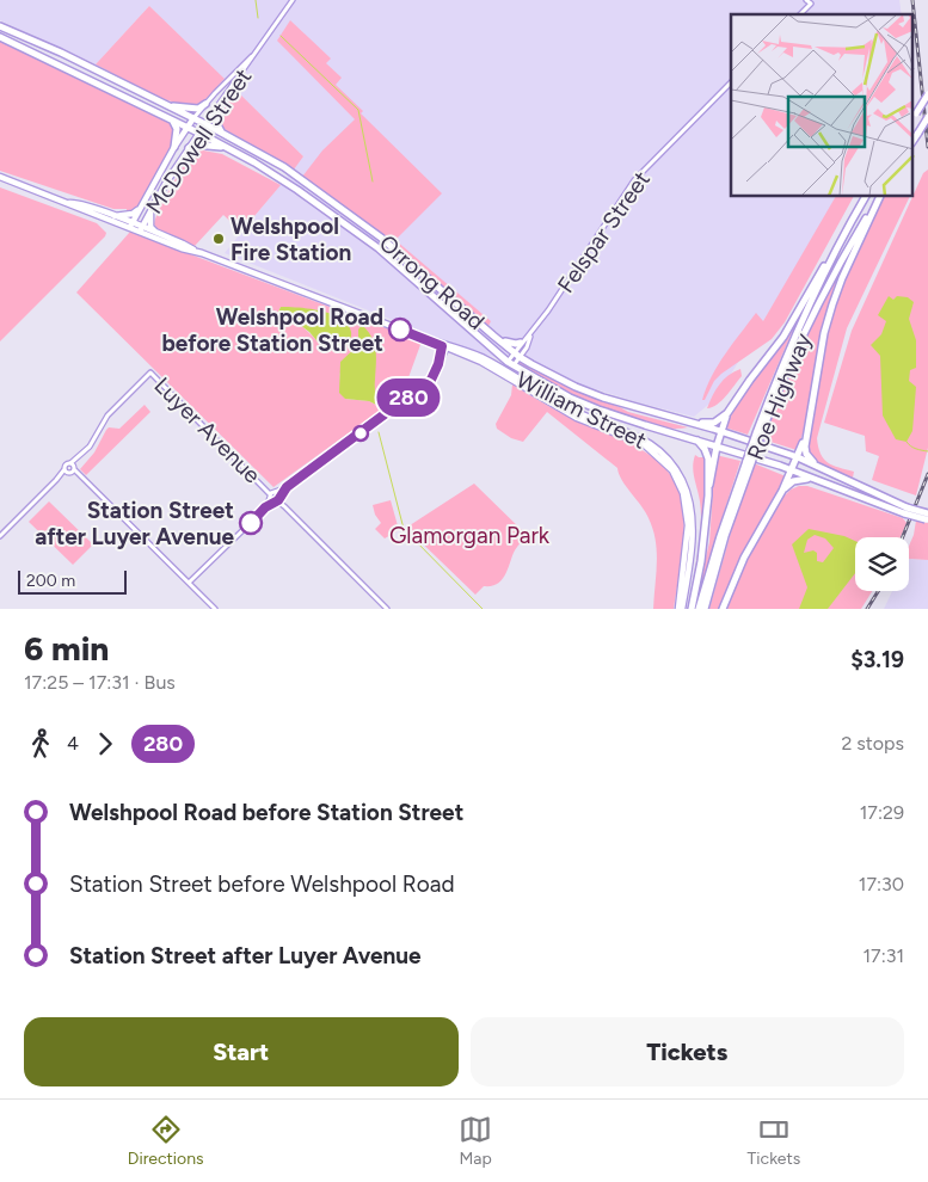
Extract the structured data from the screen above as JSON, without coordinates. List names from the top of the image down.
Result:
{
  "streets": {
    "highway": ["Orrong Road", "Roe Highway"],
    "main road": ["McDowell Street", "William Street"],
    "street": ["Felspar Street", "Luyer Avenue"]
  },
  "crossings": [
    ["McDowell Street", "Orrong Road"],
    ["Felspar Street", "Orrong Road"],
    ["Orrong Road", "Roe Highway"]
  ],
  "parks": ["Glamorgan Park"],
  "places": ["Welshpool Fire Station", "Welshpool Road before Station Street", "Station Street after Luyer Avenue"],
  "lines": ["bus line 280"],
  "scale_bar": "200 m",
  "page": {
    "on_map": "280",
    "scale": "200 m",
    "heading": ["6 min", "17:25 – 17:31 · Bus", "$3.19"],
    "legs": ["4", "280", "2 stops"],
    "list": [
      {
        "name": "Welshpool Road before Station Street",
        "value": "17:29"
      },
      {
        "name": "Station Street before Welshpool Road",
        "value": "17:30"
      },
      {
        "name": "Station Street after Luyer Avenue",
        "value": "17:31"
      }
    ],
    "buttons": ["Start", "Tickets"],
    "tabs": ["Directions", "Map", "Tickets"]
  }
}
